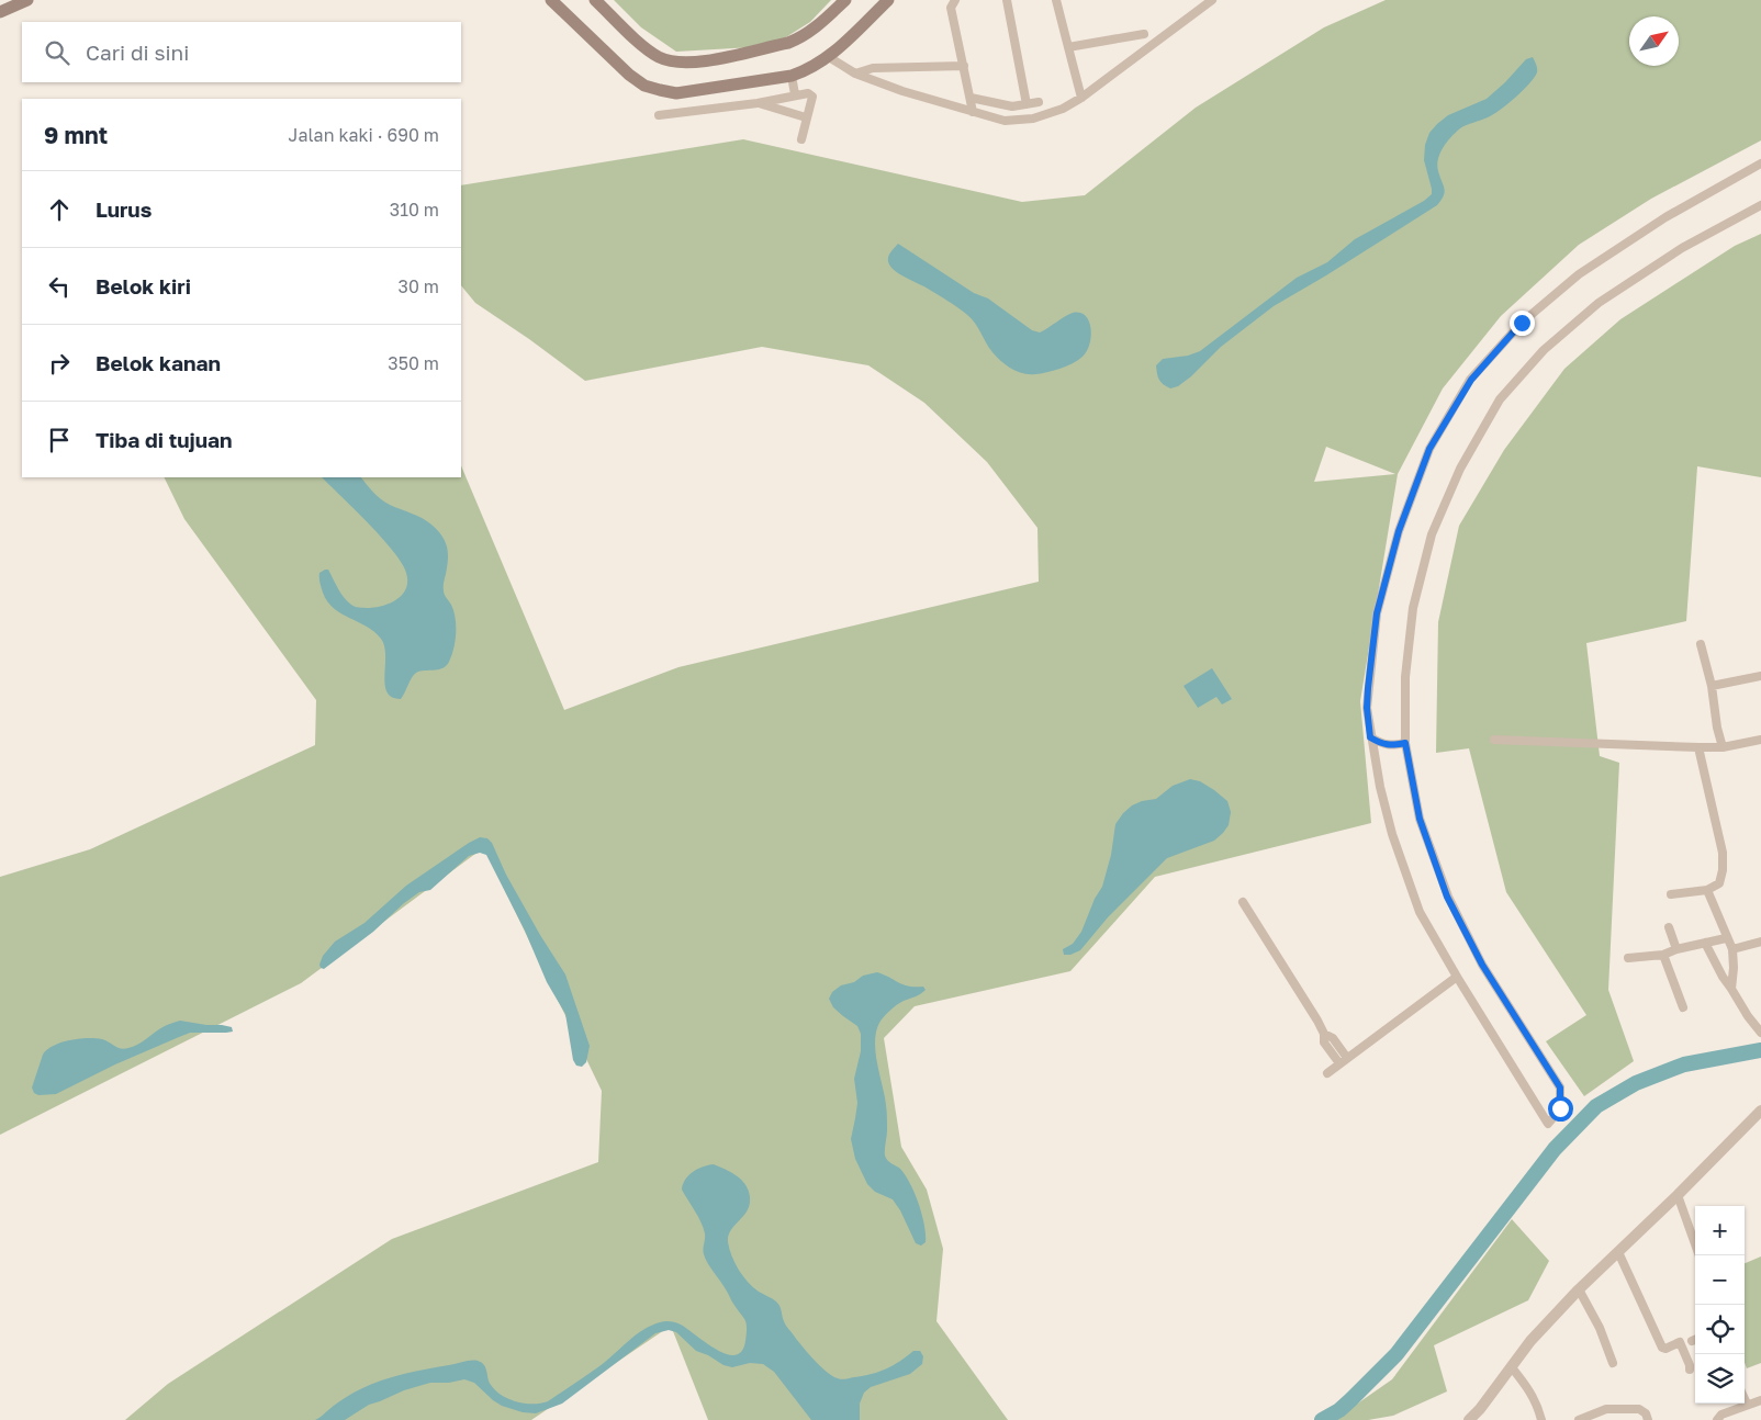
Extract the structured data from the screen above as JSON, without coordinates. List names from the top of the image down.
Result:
{
  "north": "top right",
  "page": {
    "search": "Cari di sini",
    "heading": ["9 mnt", "Jalan kaki · 690 m"],
    "list": [
      ["Lurus", "310 m"],
      ["Belok kiri", "30 m"],
      ["Belok kanan", "350 m"],
      "Tiba di tujuan"
    ],
    "map_buttons": ["+", "−"]
  }
}
